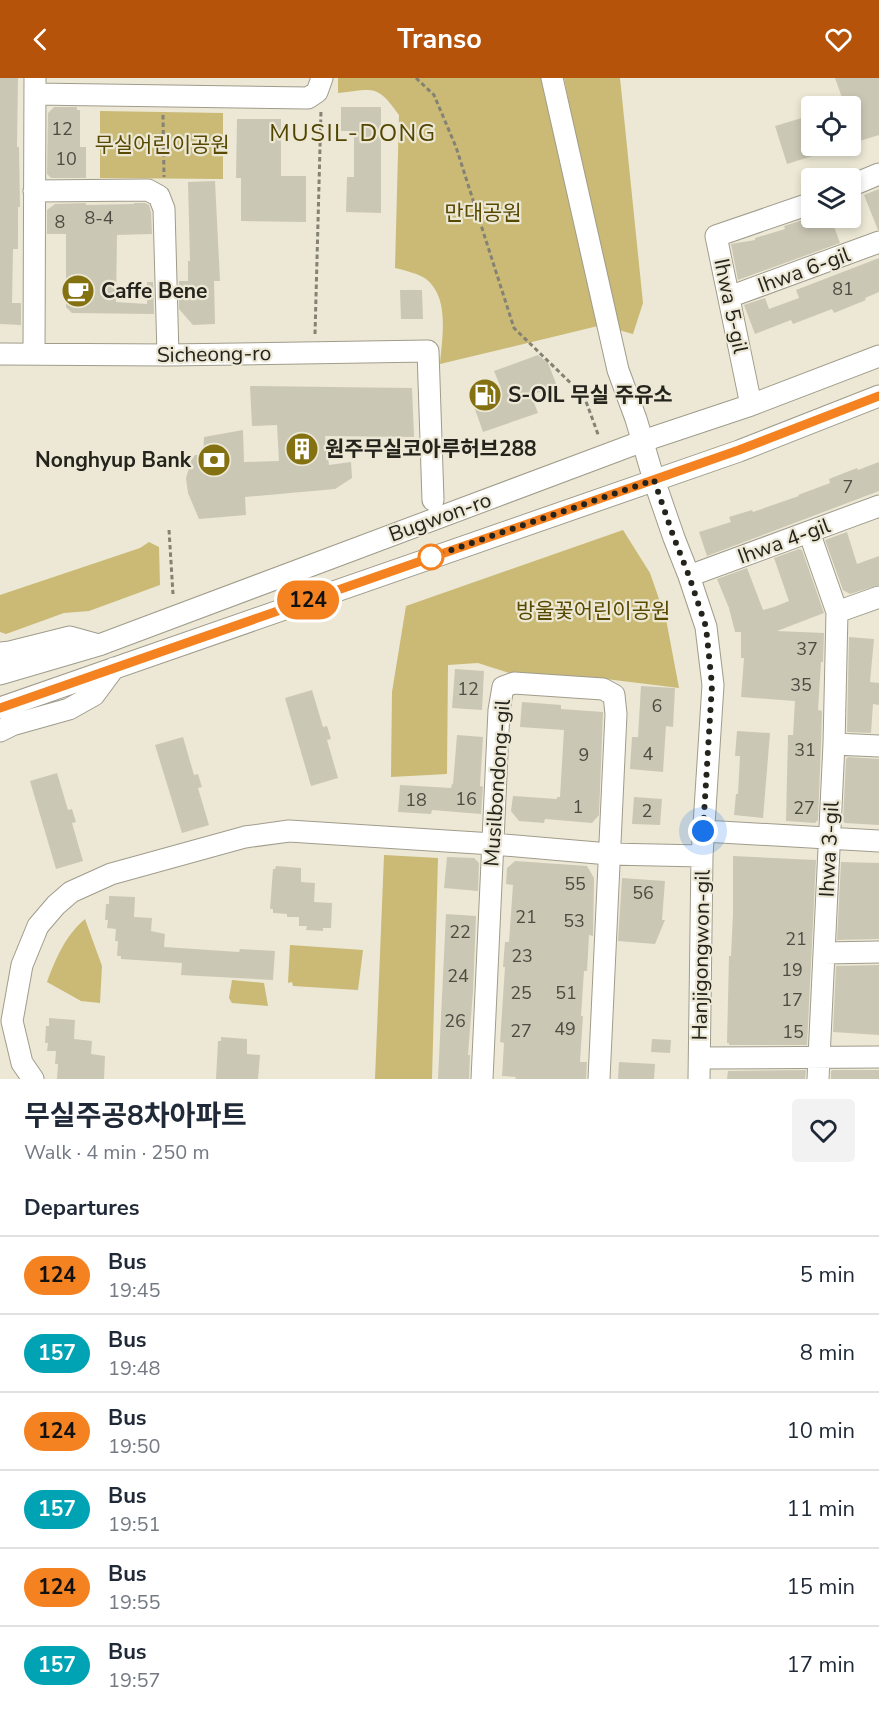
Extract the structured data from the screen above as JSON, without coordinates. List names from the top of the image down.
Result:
{
  "streets": {
    "street": [
      "Ihwa 6-gil",
      "Ihwa 5-gil",
      "Sicheong-ro",
      "Bugwon-ro",
      "Ihwa 4-gil",
      "Musilbondong-gil",
      "Ihwa 3-gil",
      "Hanjigongwon-gil"
    ]
  },
  "crossings": [
    ["Ihwa 6-gil", "Ihwa 5-gil"],
    ["Ihwa 5-gil", "Bugwon-ro"],
    ["Bugwon-ro", "Hanjigongwon-gil"],
    ["Ihwa 4-gil", "Ihwa 3-gil"],
    ["Ihwa 4-gil", "Hanjigongwon-gil"]
  ],
  "districts": ["MUSIL-DONG"],
  "parks": ["무실어린이공원", "만대공원", "방울꽃어린이공원"],
  "places": {
    "cafe": ["Caffe Bene"],
    "fuel station": ["S-OIL 무실 주유소"],
    "building": ["원주무실코아루허브288"],
    "bank": ["Nonghyup Bank"]
  },
  "lines": ["bus line 124"],
  "house_numbers": [
    "12",
    "10",
    "8-4",
    "8",
    "81",
    "7",
    "37",
    "35",
    "12",
    "6",
    "31",
    "4",
    "9",
    "16",
    "18",
    "1",
    "27",
    "2",
    "55",
    "56",
    "21",
    "53",
    "22",
    "21",
    "23",
    "19",
    "24",
    "25",
    "51",
    "17",
    "26",
    "49",
    "27",
    "15"
  ],
  "page": {
    "header": "Transo",
    "on_map": "124",
    "heading": [
      ["무실주공8차아파트", "Walk · 4 min · 250 m"],
      "Departures"
    ],
    "list": [
      {
        "mark": "124",
        "name": "Bus",
        "note": "19:45",
        "value": "5 min"
      },
      {
        "mark": "157",
        "name": "Bus",
        "note": "19:48",
        "value": "8 min"
      },
      {
        "mark": "124",
        "name": "Bus",
        "note": "19:50",
        "value": "10 min"
      },
      {
        "mark": "157",
        "name": "Bus",
        "note": "19:51",
        "value": "11 min"
      },
      {
        "mark": "124",
        "name": "Bus",
        "note": "19:55",
        "value": "15 min"
      },
      {
        "mark": "157",
        "name": "Bus",
        "note": "19:57",
        "value": "17 min"
      }
    ]
  }
}
